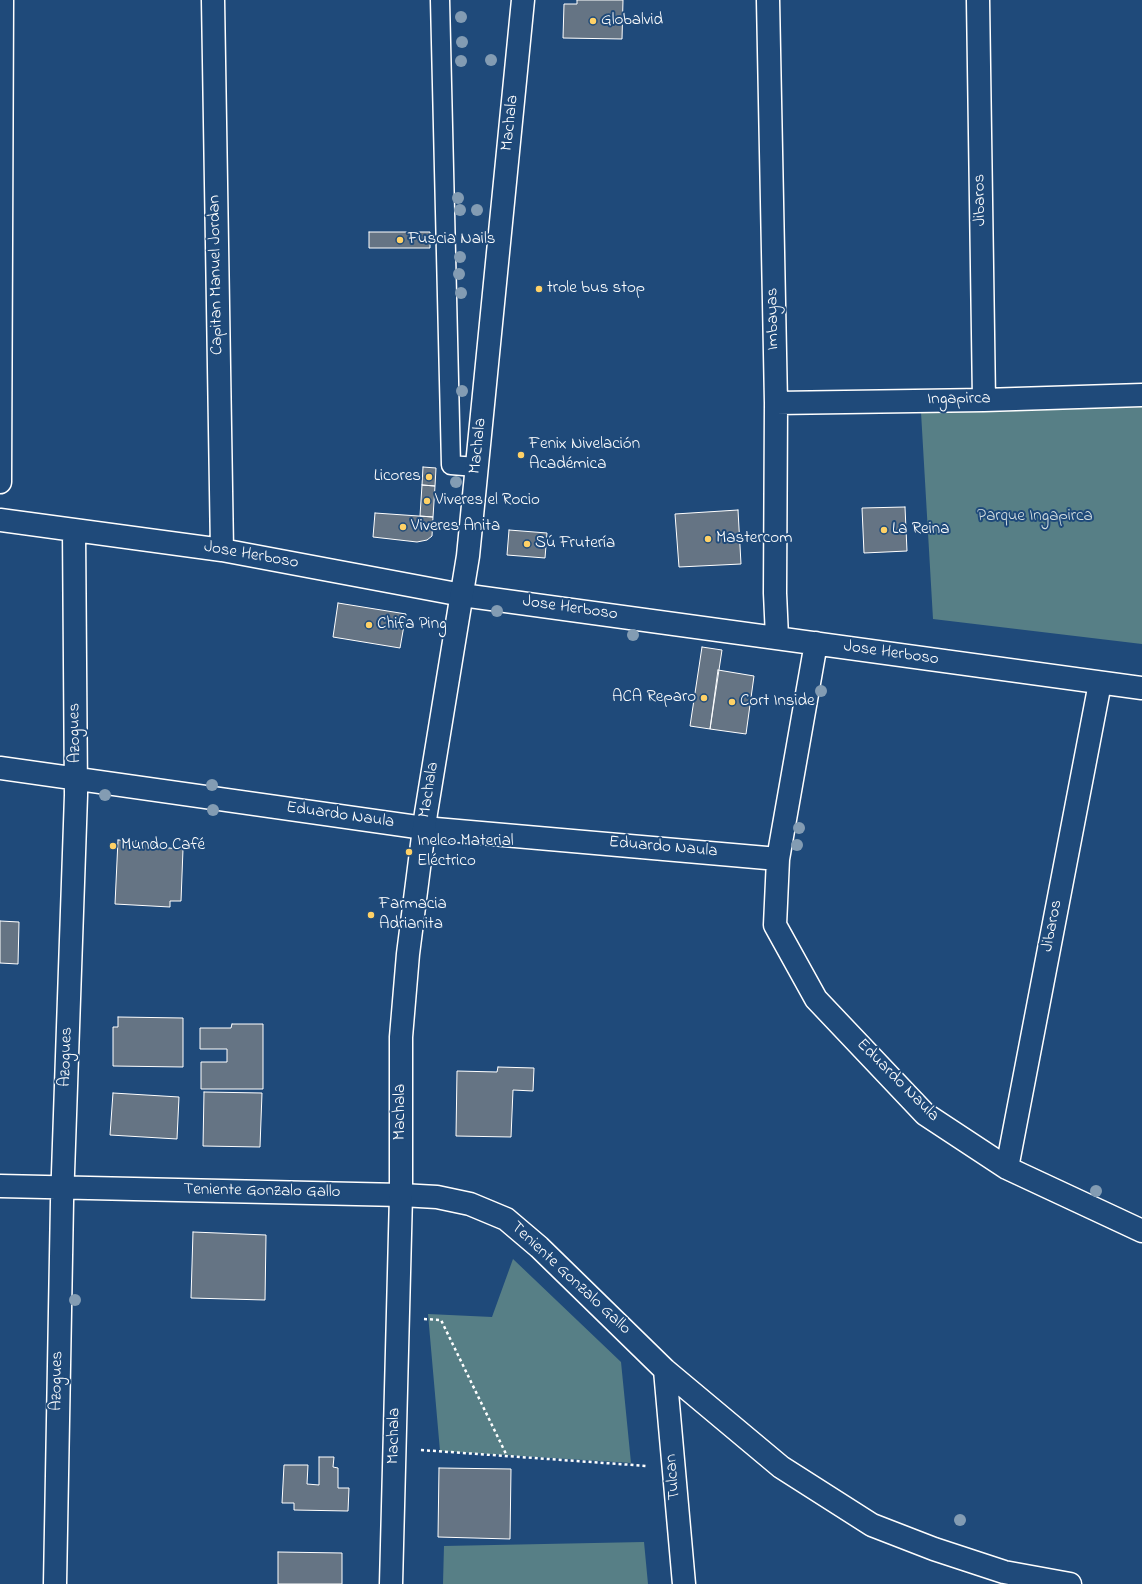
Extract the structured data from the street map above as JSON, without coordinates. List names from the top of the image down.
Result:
{
  "streets": {
    "street": [
      "Machala",
      "Jibaros",
      "Capitan Manuel Jordan",
      "Imbayas",
      "Ingapirca",
      "Jose Herboso",
      "Azogues",
      "Eduardo Naula",
      "Teniente Gonzalo Gallo",
      "Tulcan"
    ]
  },
  "crossings": [
    ["Machala", "Jose Herboso"],
    ["Machala", "Eduardo Naula"],
    ["Machala", "Teniente Gonzalo Gallo"],
    ["Jibaros", "Ingapirca"],
    ["Jibaros", "Jose Herboso"],
    ["Jibaros", "Eduardo Naula"],
    ["Capitan Manuel Jordan", "Jose Herboso"],
    ["Imbayas", "Ingapirca"],
    ["Imbayas", "Jose Herboso"],
    ["Jose Herboso", "Azogues"],
    ["Jose Herboso", "Eduardo Naula"],
    ["Azogues", "Eduardo Naula"],
    ["Azogues", "Teniente Gonzalo Gallo"],
    ["Teniente Gonzalo Gallo", "Tulcan"]
  ],
  "parks": ["Parque Ingapirca"],
  "places": [
    "Globalvid",
    "Fuscia Nails",
    "trole bus stop",
    "Fenix Nivelación Académica",
    "Licores",
    "Viveres el Rocio",
    "Viveres Anita",
    "La Reina",
    "Mastercom",
    "Sú Frutería",
    "Chifa Ping",
    "ACA Reparo",
    "Cort Inside",
    "Mundo Café",
    "Inelco Material Eléctrico",
    "Farmacia Adrianita"
  ]
}
